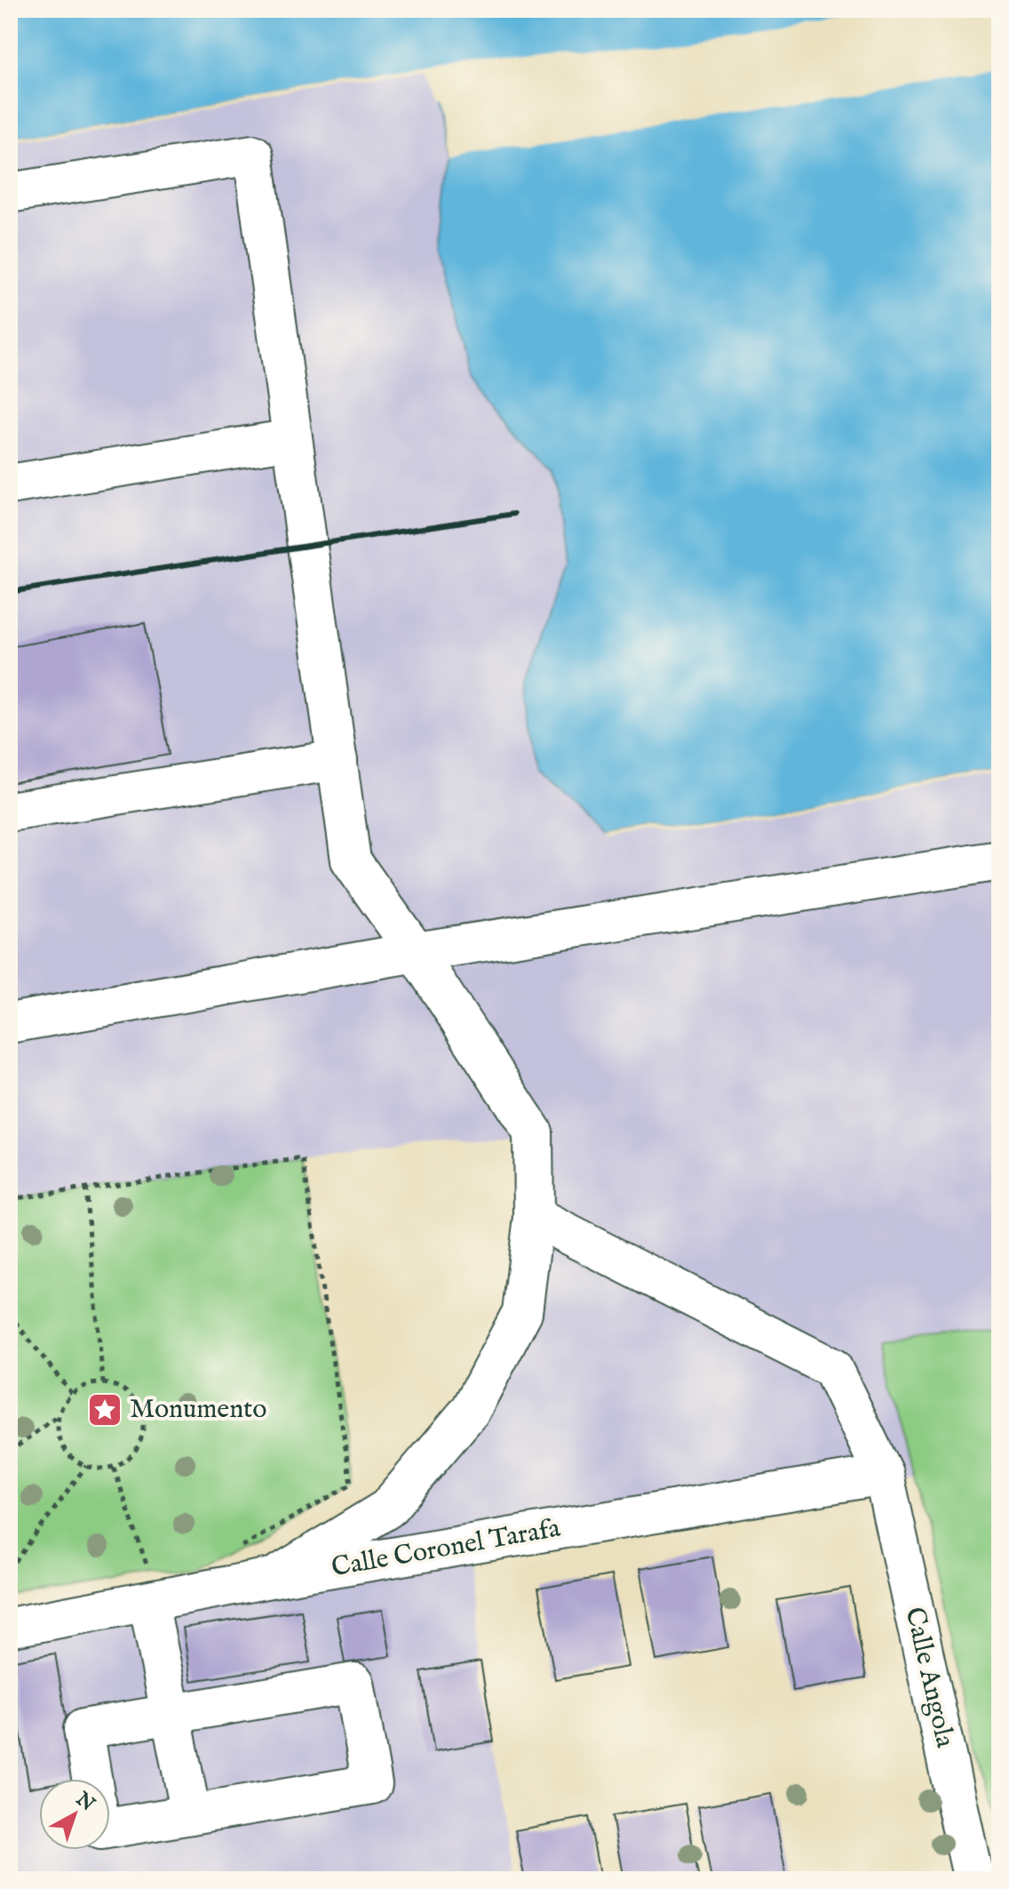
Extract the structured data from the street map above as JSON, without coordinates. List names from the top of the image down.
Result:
{
  "streets": {
    "street": ["Calle Coronel Tarafa", "Calle Angola"]
  },
  "crossings": [
    ["Calle Coronel Tarafa", "Calle Angola"]
  ],
  "places": {
    "place": ["Monumento"]
  },
  "north": "top right"
}
